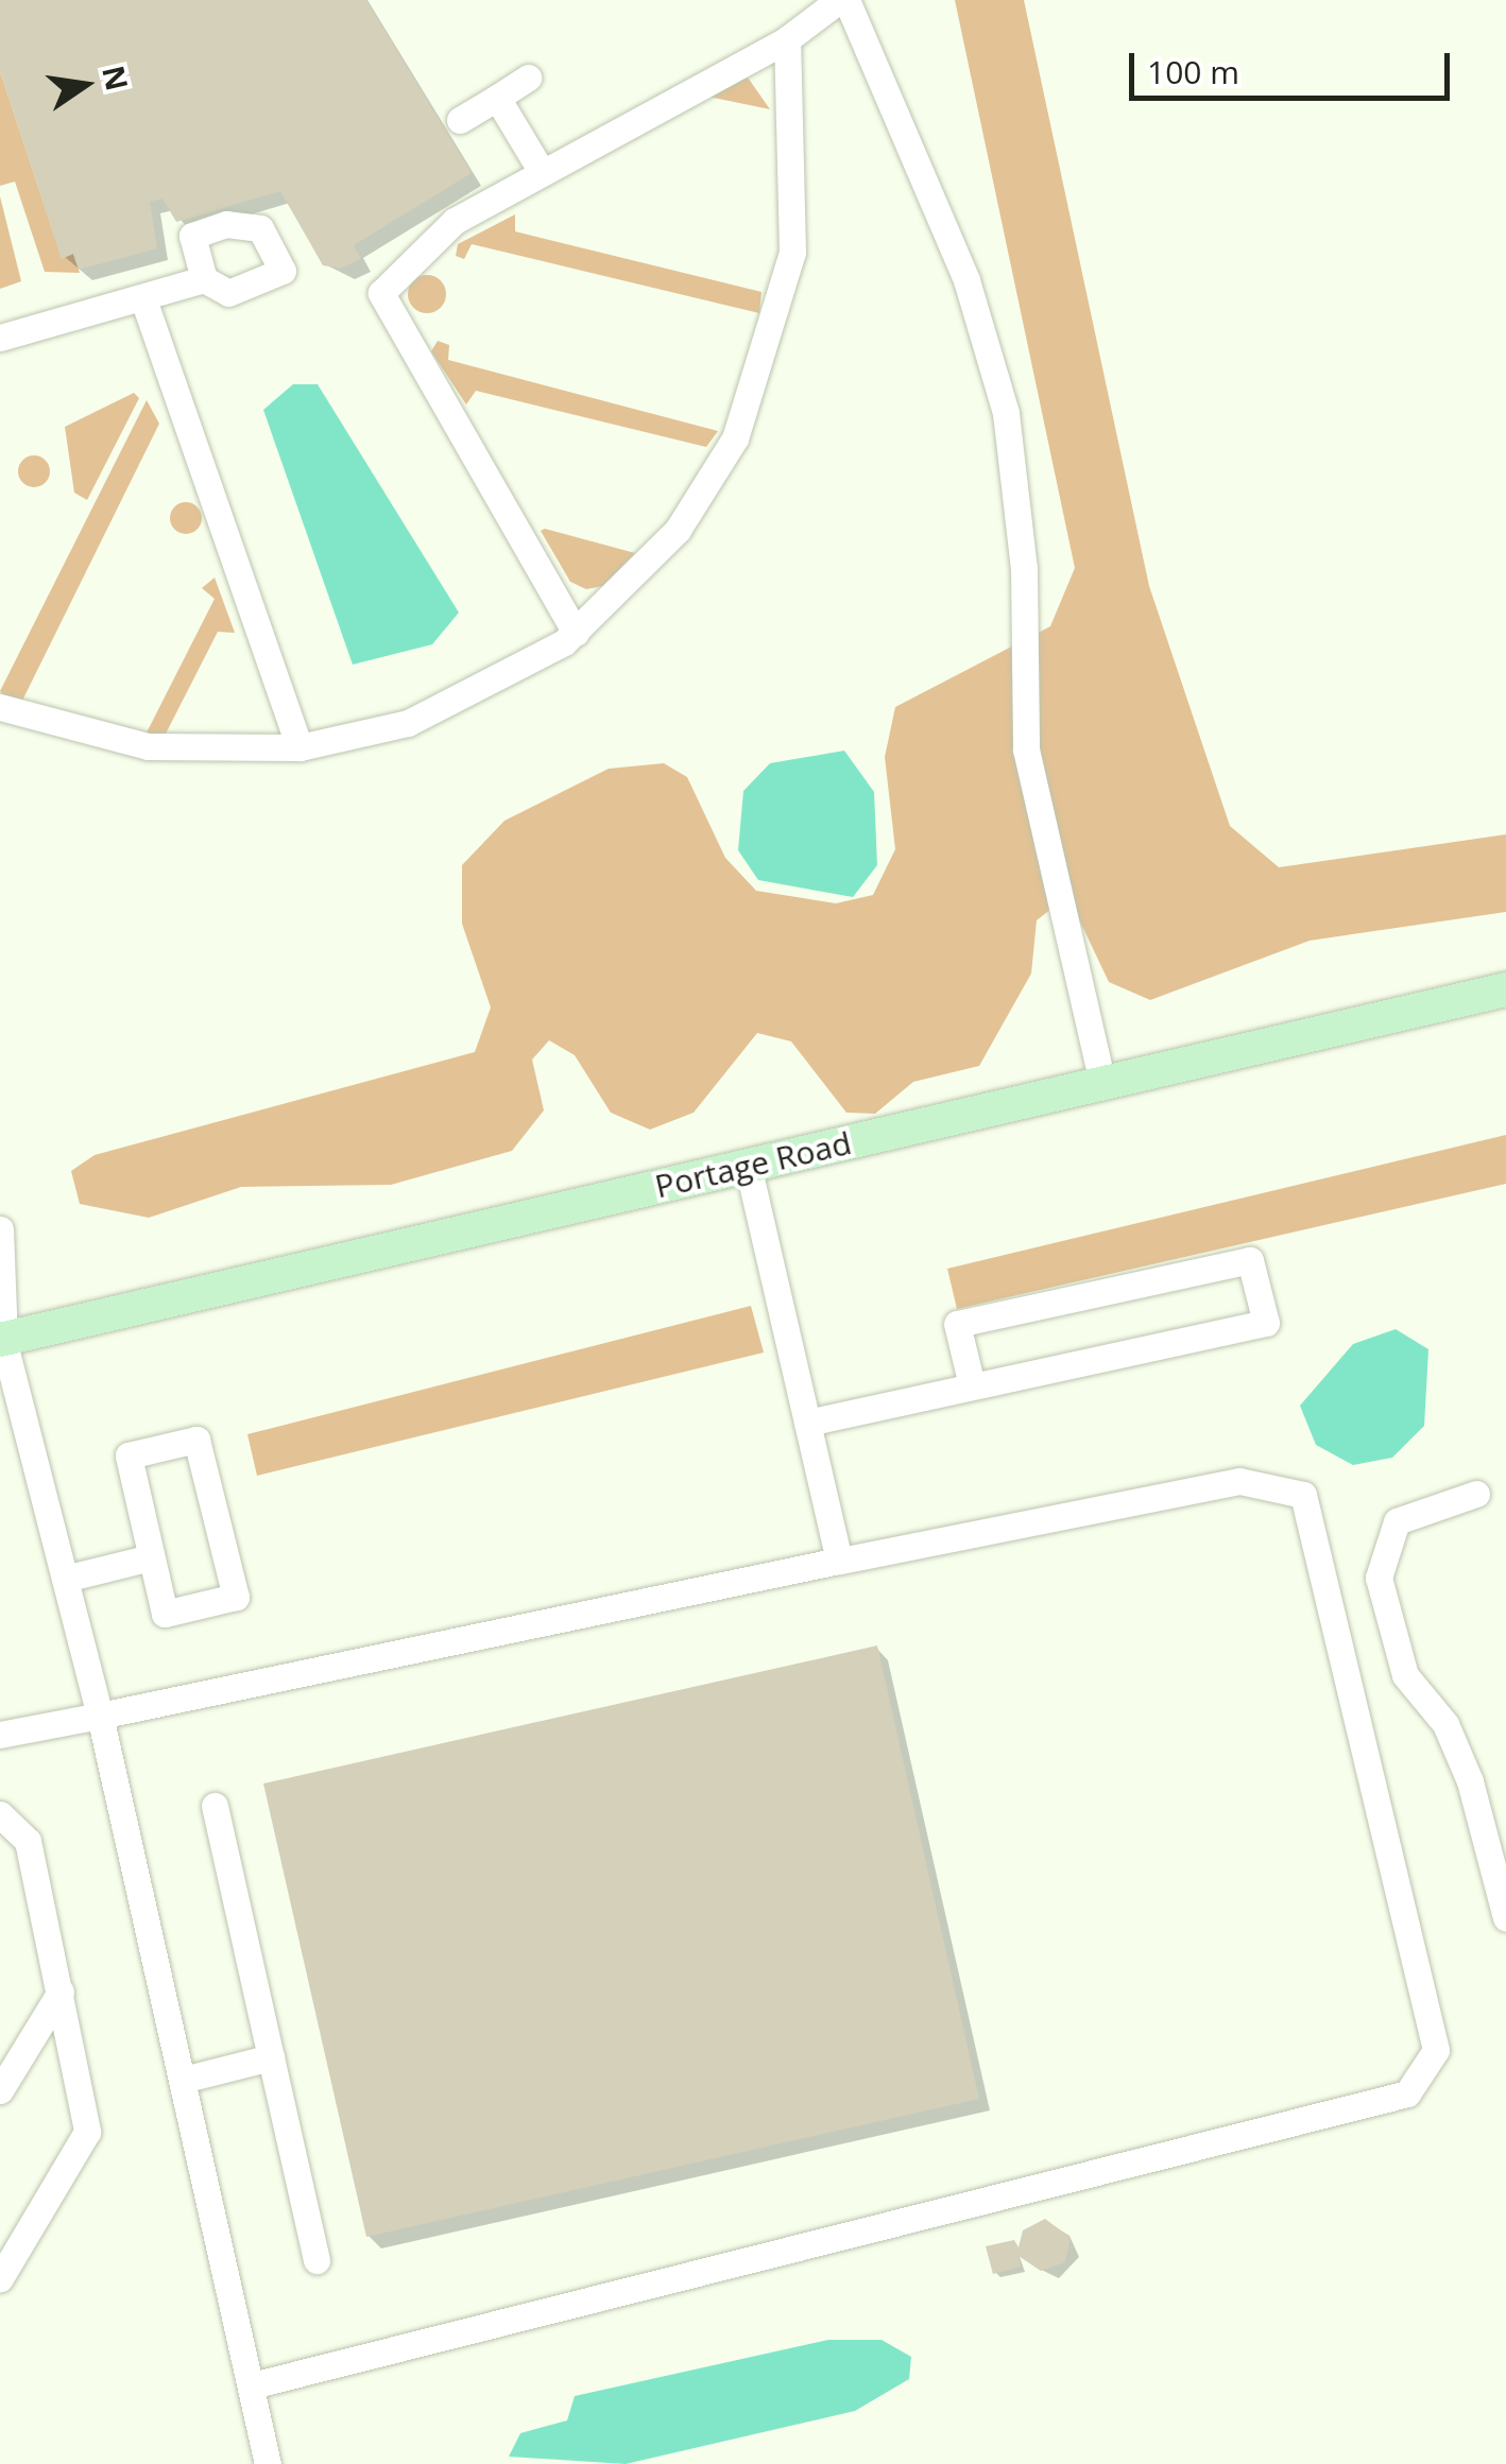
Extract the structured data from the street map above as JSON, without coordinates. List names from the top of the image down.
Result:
{
  "streets": {
    "main road": ["Portage Road"]
  },
  "scale_bar": "100 m",
  "north": "right"
}
